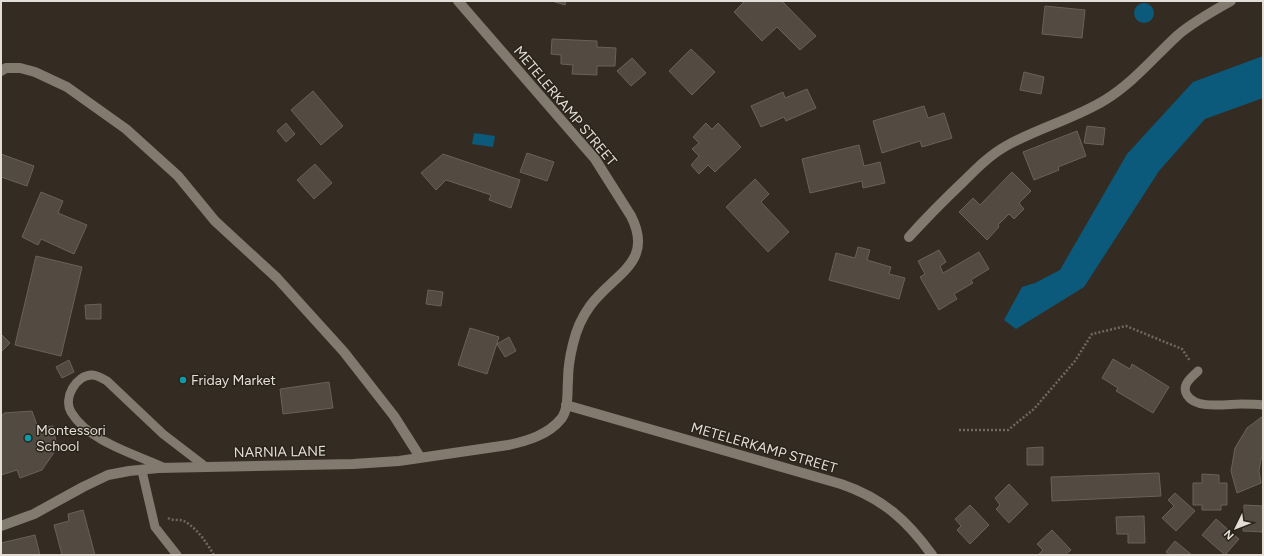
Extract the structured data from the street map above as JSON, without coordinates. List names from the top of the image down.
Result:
{
  "streets": {
    "street": ["METELERKAMP STREET", "NARNIA LANE"]
  },
  "crossings": [
    ["METELERKAMP STREET", "NARNIA LANE"]
  ],
  "places": ["Friday Market", "Montessori School"],
  "north": "bottom left"
}
